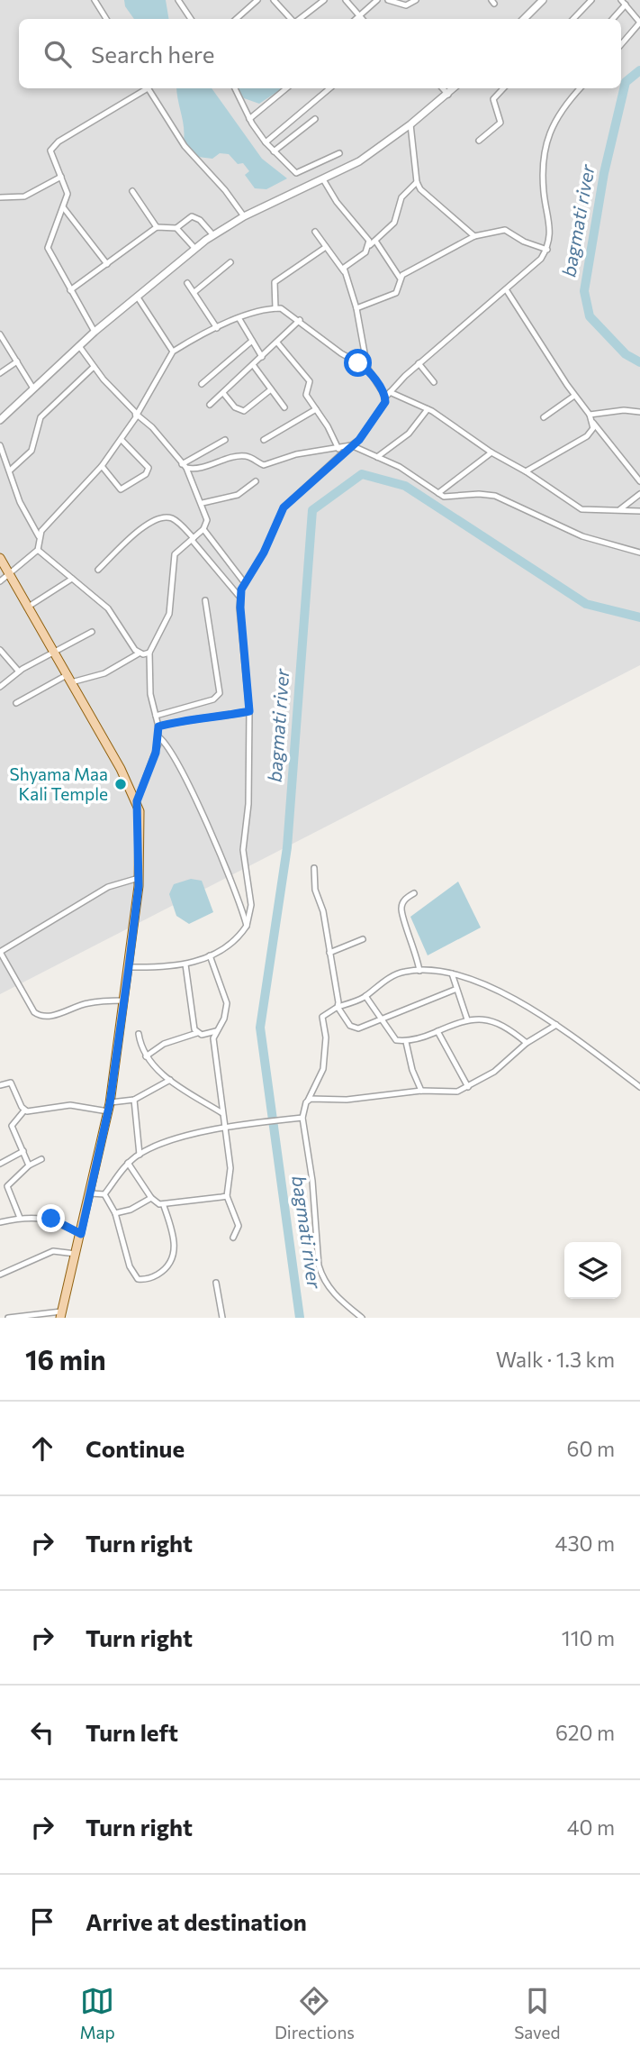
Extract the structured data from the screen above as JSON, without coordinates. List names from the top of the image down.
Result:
{
  "water": ["bagmati river"],
  "places": ["Shyama Maa Kali Temple"],
  "page": {
    "search": "Search here",
    "heading": ["16 min", "Walk · 1.3 km"],
    "list": [
      ["Continue", "60 m"],
      ["Turn right", "430 m"],
      ["Turn right", "110 m"],
      ["Turn left", "620 m"],
      ["Turn right", "40 m"],
      "Arrive at destination"
    ],
    "nav": ["Map", "Directions", "Saved"]
  }
}
